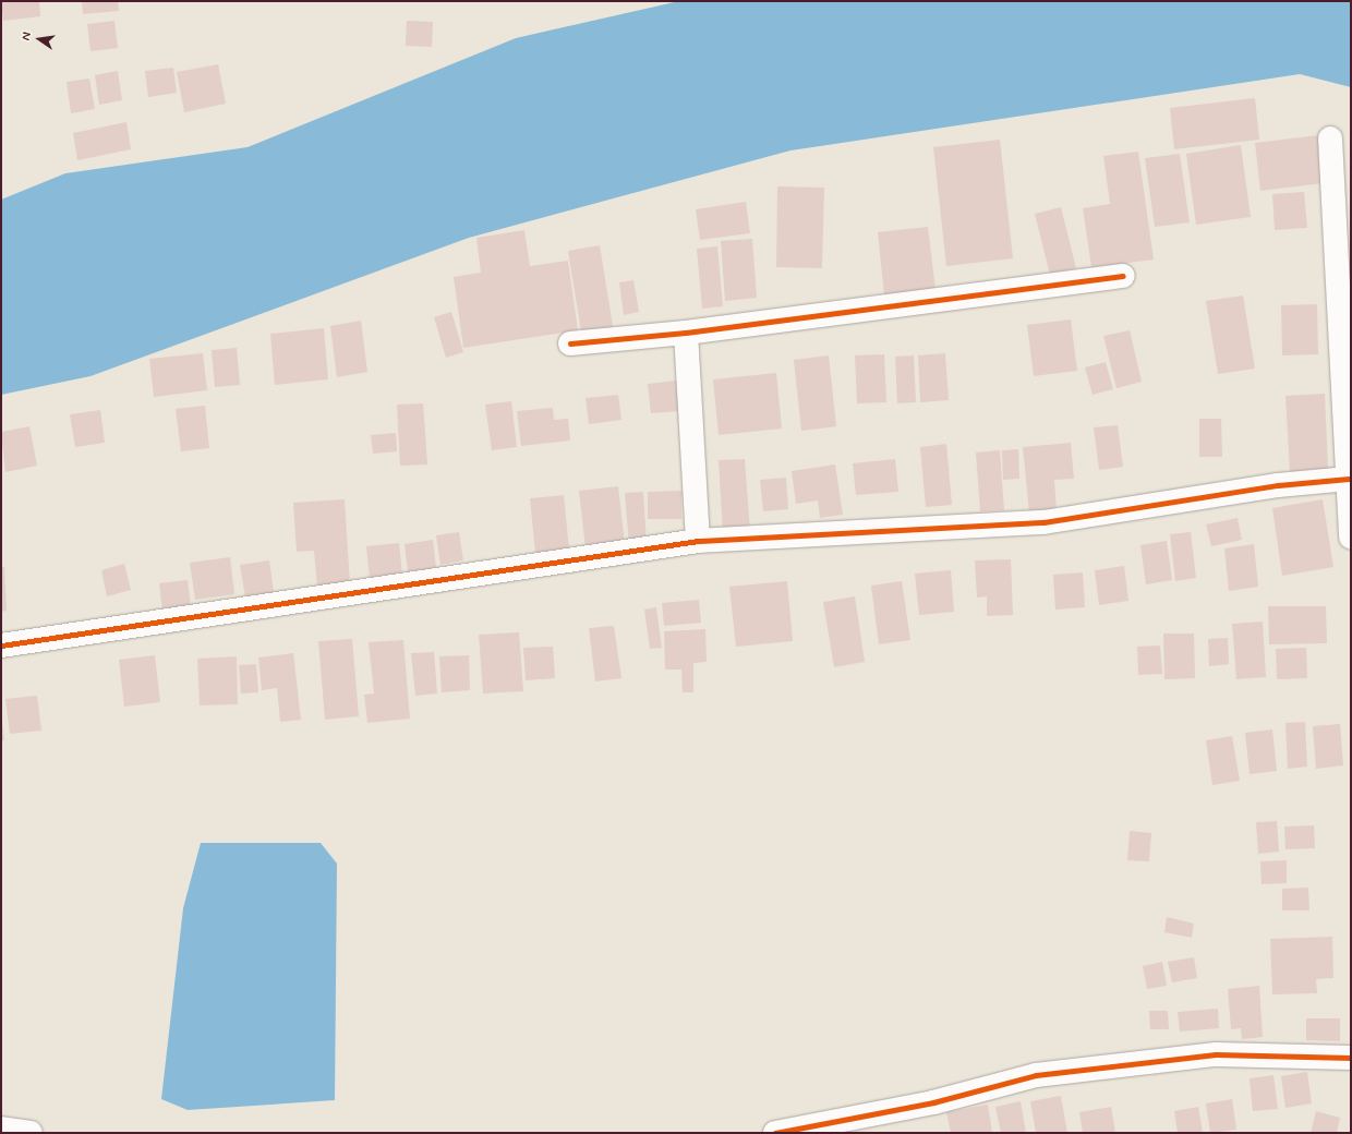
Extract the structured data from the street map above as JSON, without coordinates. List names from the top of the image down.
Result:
{
  "north": "left"
}
